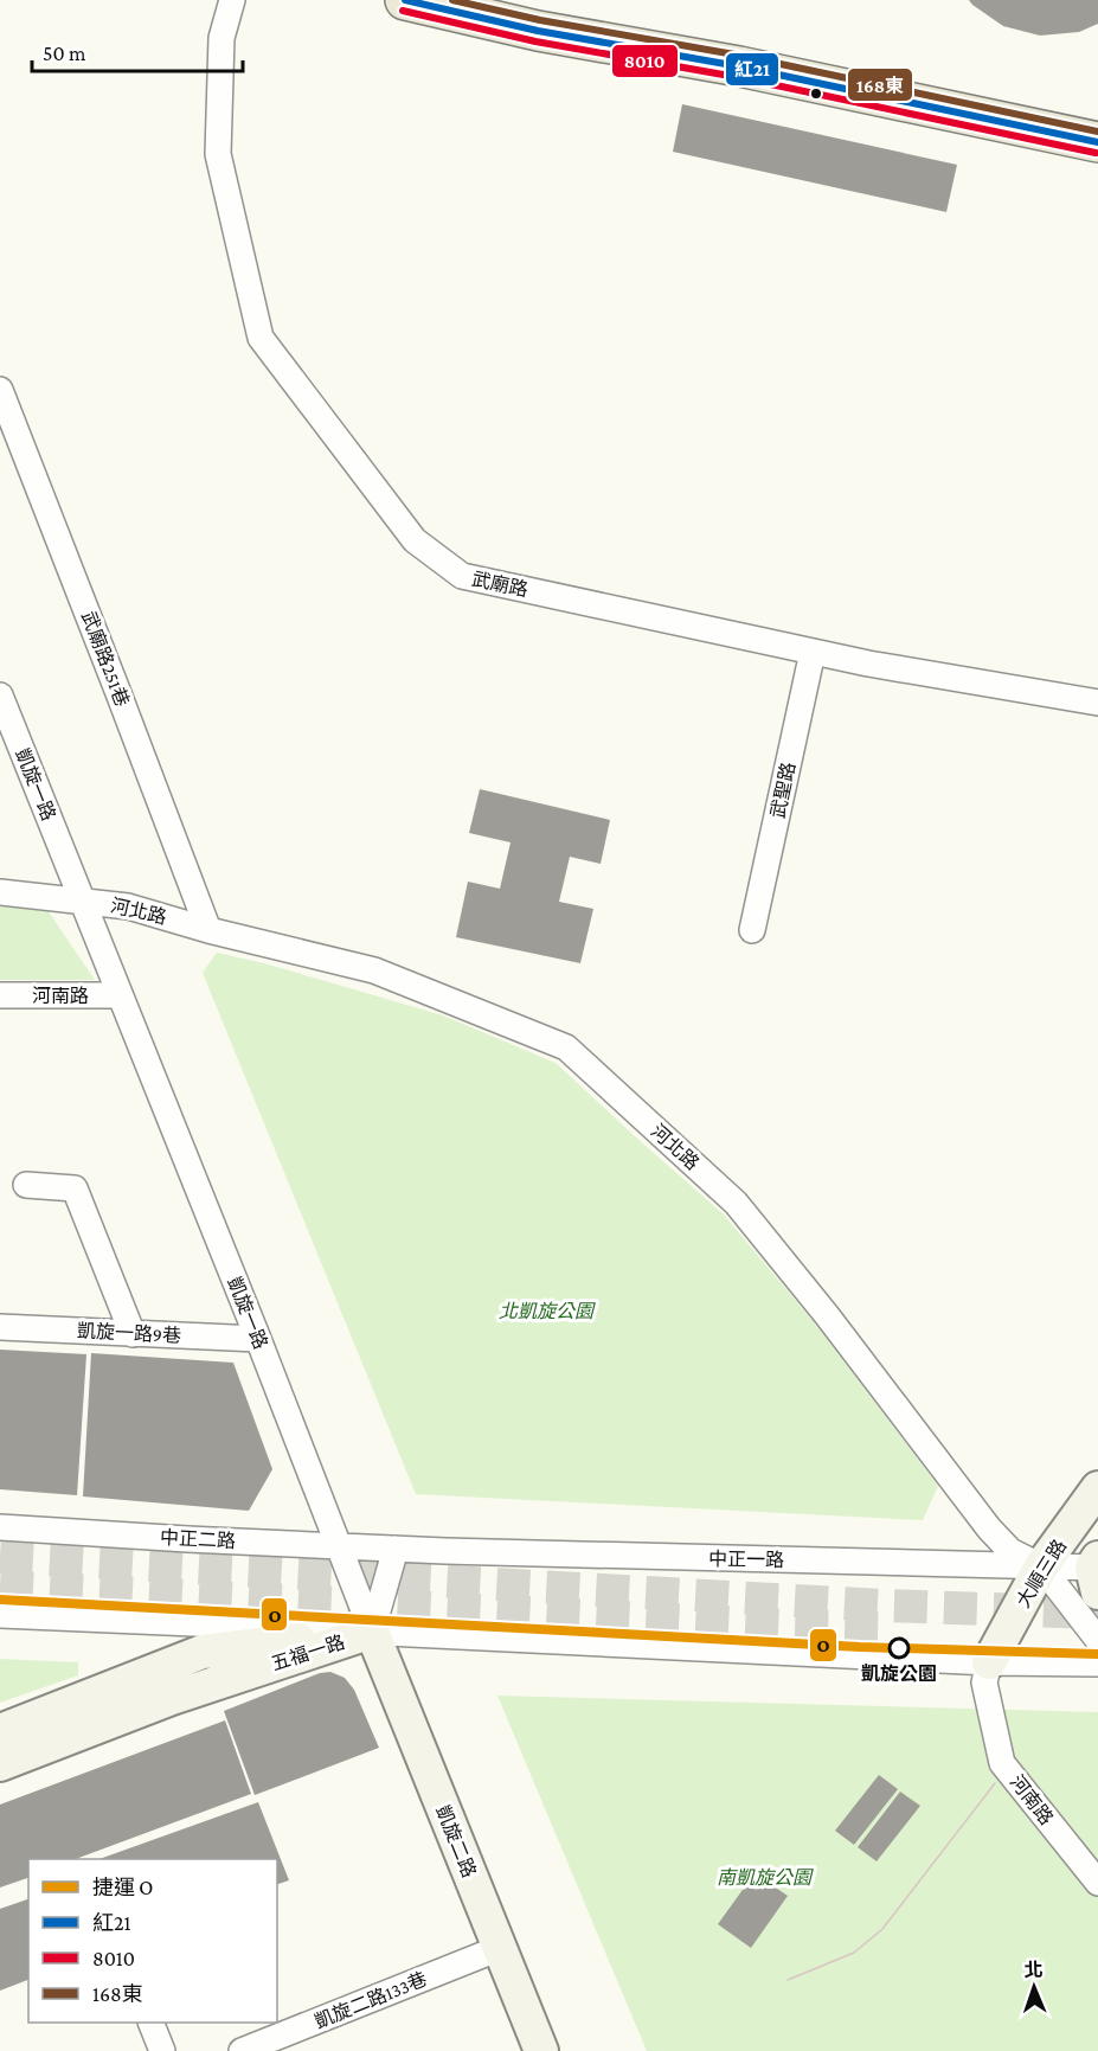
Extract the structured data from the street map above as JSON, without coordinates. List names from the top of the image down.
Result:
{
  "streets": {
    "street": [
      "武廟路",
      "武廟路251巷",
      "凱旋一路",
      "武聖路",
      "河北路",
      "河南路",
      "凱旋一路9巷",
      "中正二路",
      "中正一路",
      "大順三路",
      "五福一路",
      "凱旋二路",
      "凱旋二路133巷"
    ]
  },
  "crossings": [
    ["武廟路", "武聖路"],
    ["武廟路251巷", "河北路"],
    ["凱旋一路", "河北路"],
    ["凱旋一路", "河南路"],
    ["凱旋一路", "凱旋一路9巷"],
    ["凱旋一路", "中正二路"],
    ["凱旋一路", "五福一路"],
    ["凱旋一路", "凱旋二路"],
    ["河北路", "中正一路"],
    ["河北路", "大順三路"],
    ["河南路", "大順三路"],
    ["中正二路", "中正一路"],
    ["中正一路", "大順三路"],
    ["五福一路", "凱旋二路"],
    ["凱旋二路", "凱旋二路133巷"]
  ],
  "parks": ["北凱旋公園", "南凱旋公園"],
  "places": ["凱旋公園"],
  "lines": [
    "transit line 紅21",
    "transit line 168東",
    "transit line 8010",
    "metro line O"
  ],
  "legend": [
    "捷運 O",
    "紅21",
    "8010",
    "168東"
  ],
  "scale_bar": "50 m",
  "north": "top"
}
